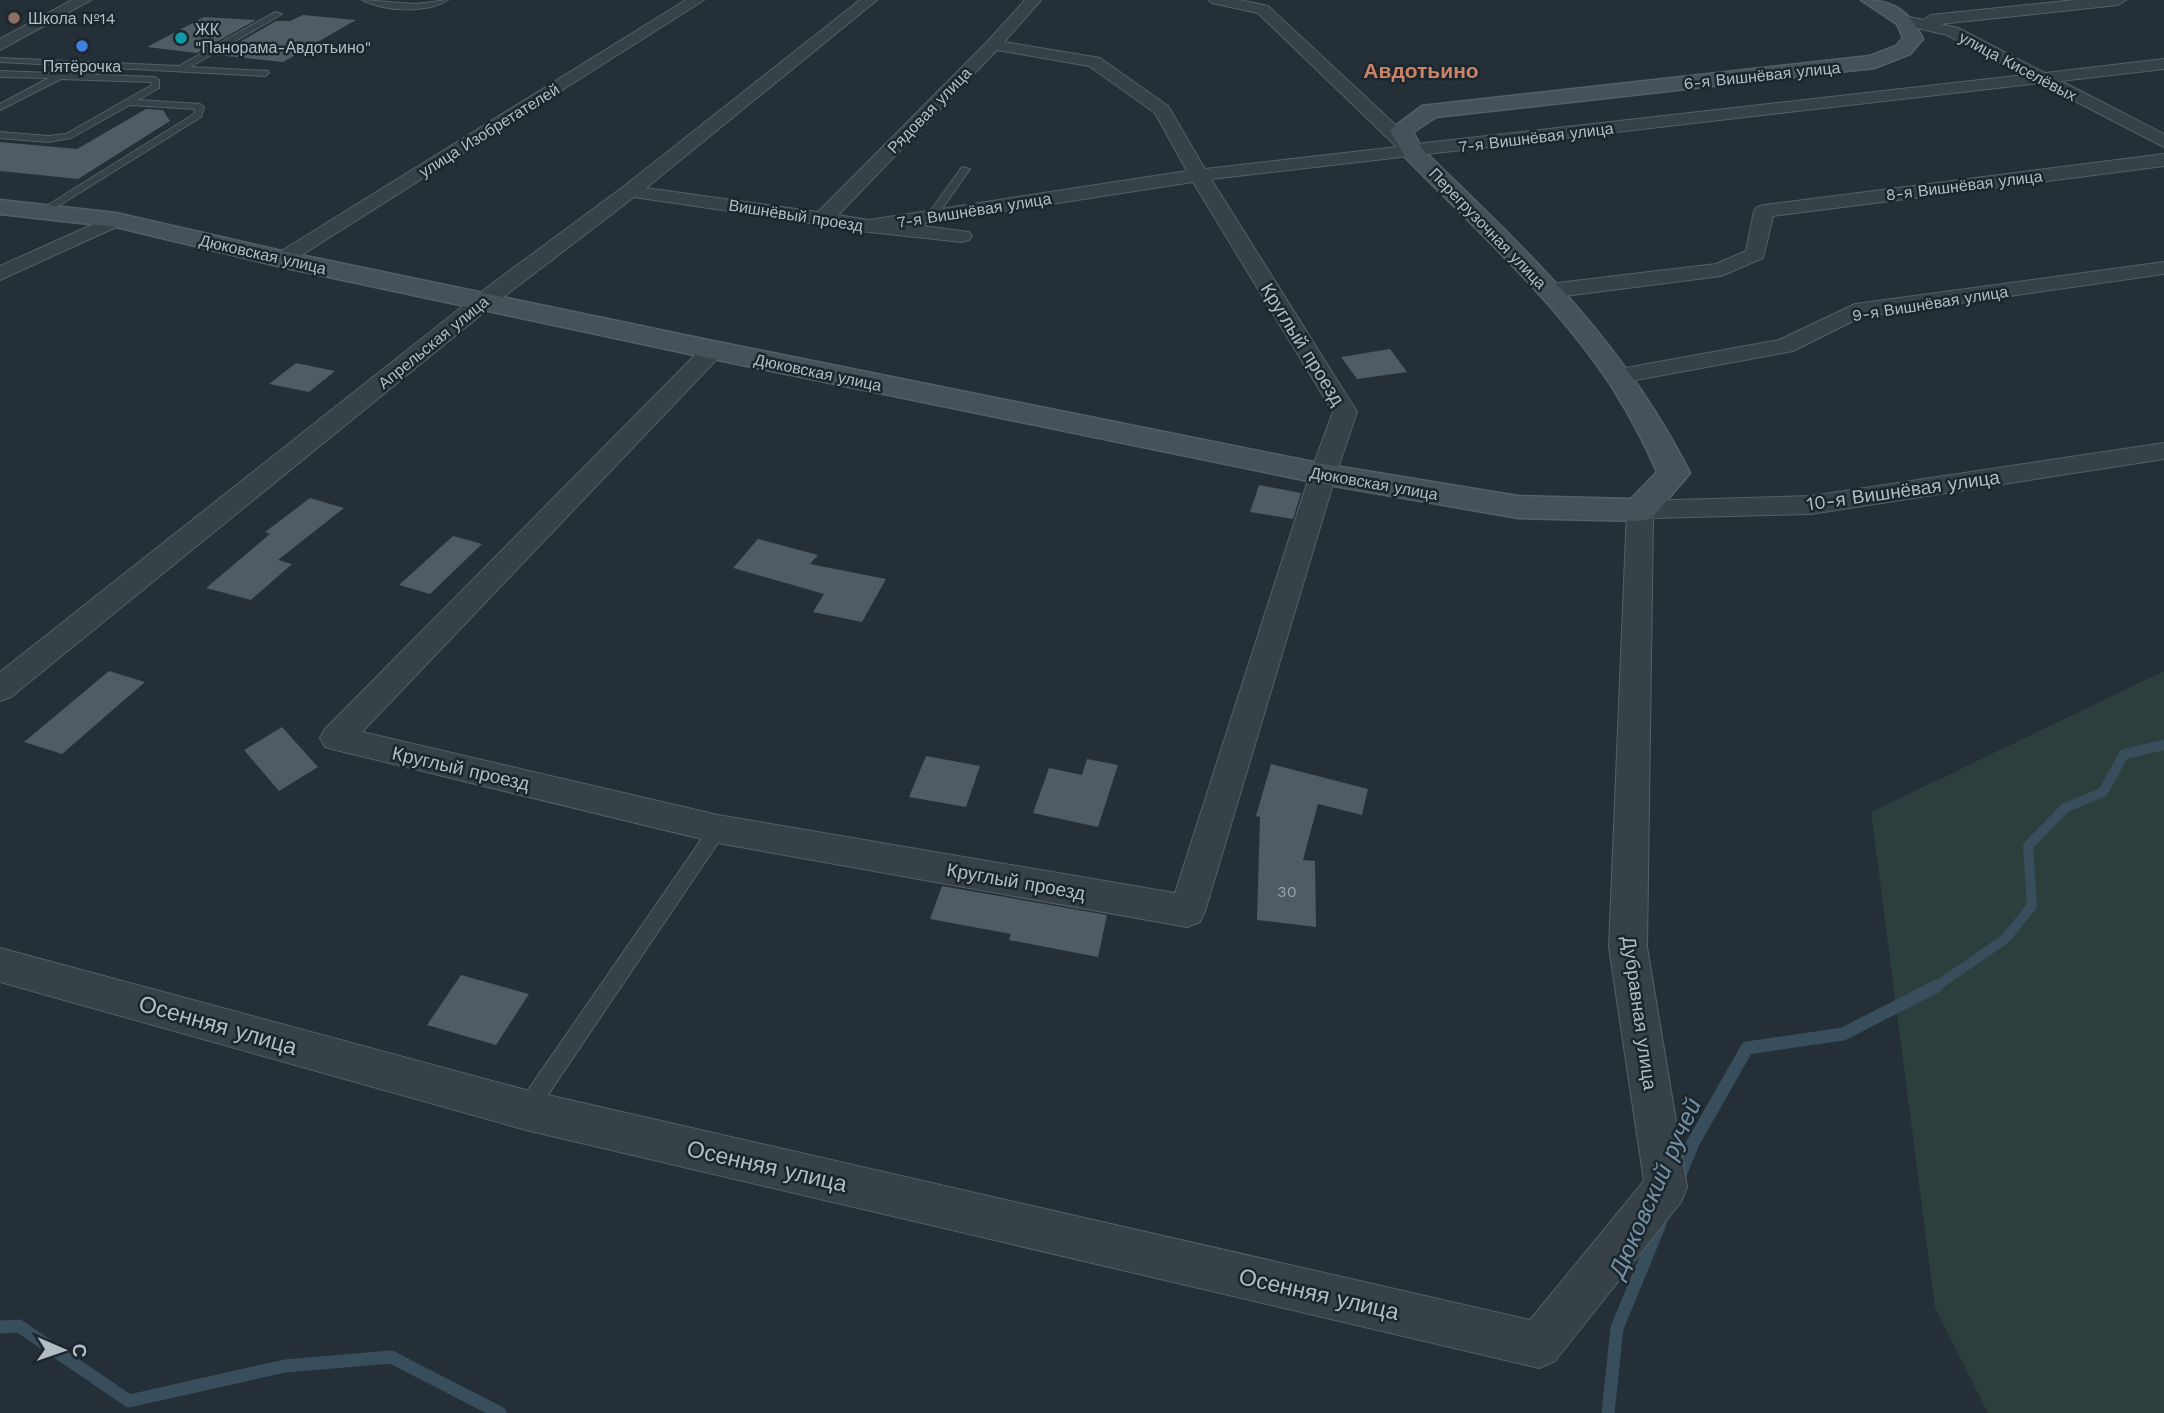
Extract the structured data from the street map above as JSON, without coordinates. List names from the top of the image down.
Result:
{
  "streets": {
    "street": [
      "улица Киселёвых",
      "6-я Вишнёвая улица",
      "Рядовая улица",
      "улица Изобретателей",
      "7-я Вишнёвая улица",
      "8-я Вишнёвая улица",
      "Вишнёвый проезд",
      "Перегрузочная улица",
      "Дюковская улица",
      "9-я Вишнёвая улица",
      "Апрельская улица",
      "Круглый проезд",
      "10-я Вишнёвая улица",
      "Дубравная улица",
      "Осенняя улица"
    ]
  },
  "crossings": [
    ["улица Киселёвых", "6-я Вишнёвая улица"],
    ["улица Киселёвых", "7-я Вишнёвая улица"],
    ["6-я Вишнёвая улица", "7-я Вишнёвая улица"],
    ["6-я Вишнёвая улица", "Перегрузочная улица"],
    ["Рядовая улица", "Вишнёвый проезд"],
    ["Рядовая улица", "Круглый проезд"],
    ["улица Изобретателей", "Дюковская улица"],
    ["7-я Вишнёвая улица", "Вишнёвый проезд"],
    ["7-я Вишнёвая улица", "Перегрузочная улица"],
    ["7-я Вишнёвая улица", "Круглый проезд"],
    ["8-я Вишнёвая улица", "Перегрузочная улица"],
    ["Вишнёвый проезд", "Апрельская улица"],
    ["Перегрузочная улица", "Дюковская улица"],
    ["Перегрузочная улица", "9-я Вишнёвая улица"],
    ["Перегрузочная улица", "10-я Вишнёвая улица"],
    ["Перегрузочная улица", "Дубравная улица"],
    ["Дюковская улица", "Апрельская улица"],
    ["Дюковская улица", "Круглый проезд"],
    ["Дюковская улица", "10-я Вишнёвая улица"],
    ["Дюковская улица", "Дубравная улица"],
    ["10-я Вишнёвая улица", "Дубравная улица"],
    ["Дубравная улица", "Осенняя улица"]
  ],
  "districts": ["Авдотьино"],
  "water": ["Дюковский ручей"],
  "places": ["Школа №14", "ЖК \"Панорама-Авдотьино\"", "Пятёрочка"],
  "house_numbers": ["30"],
  "north": "right"
}
